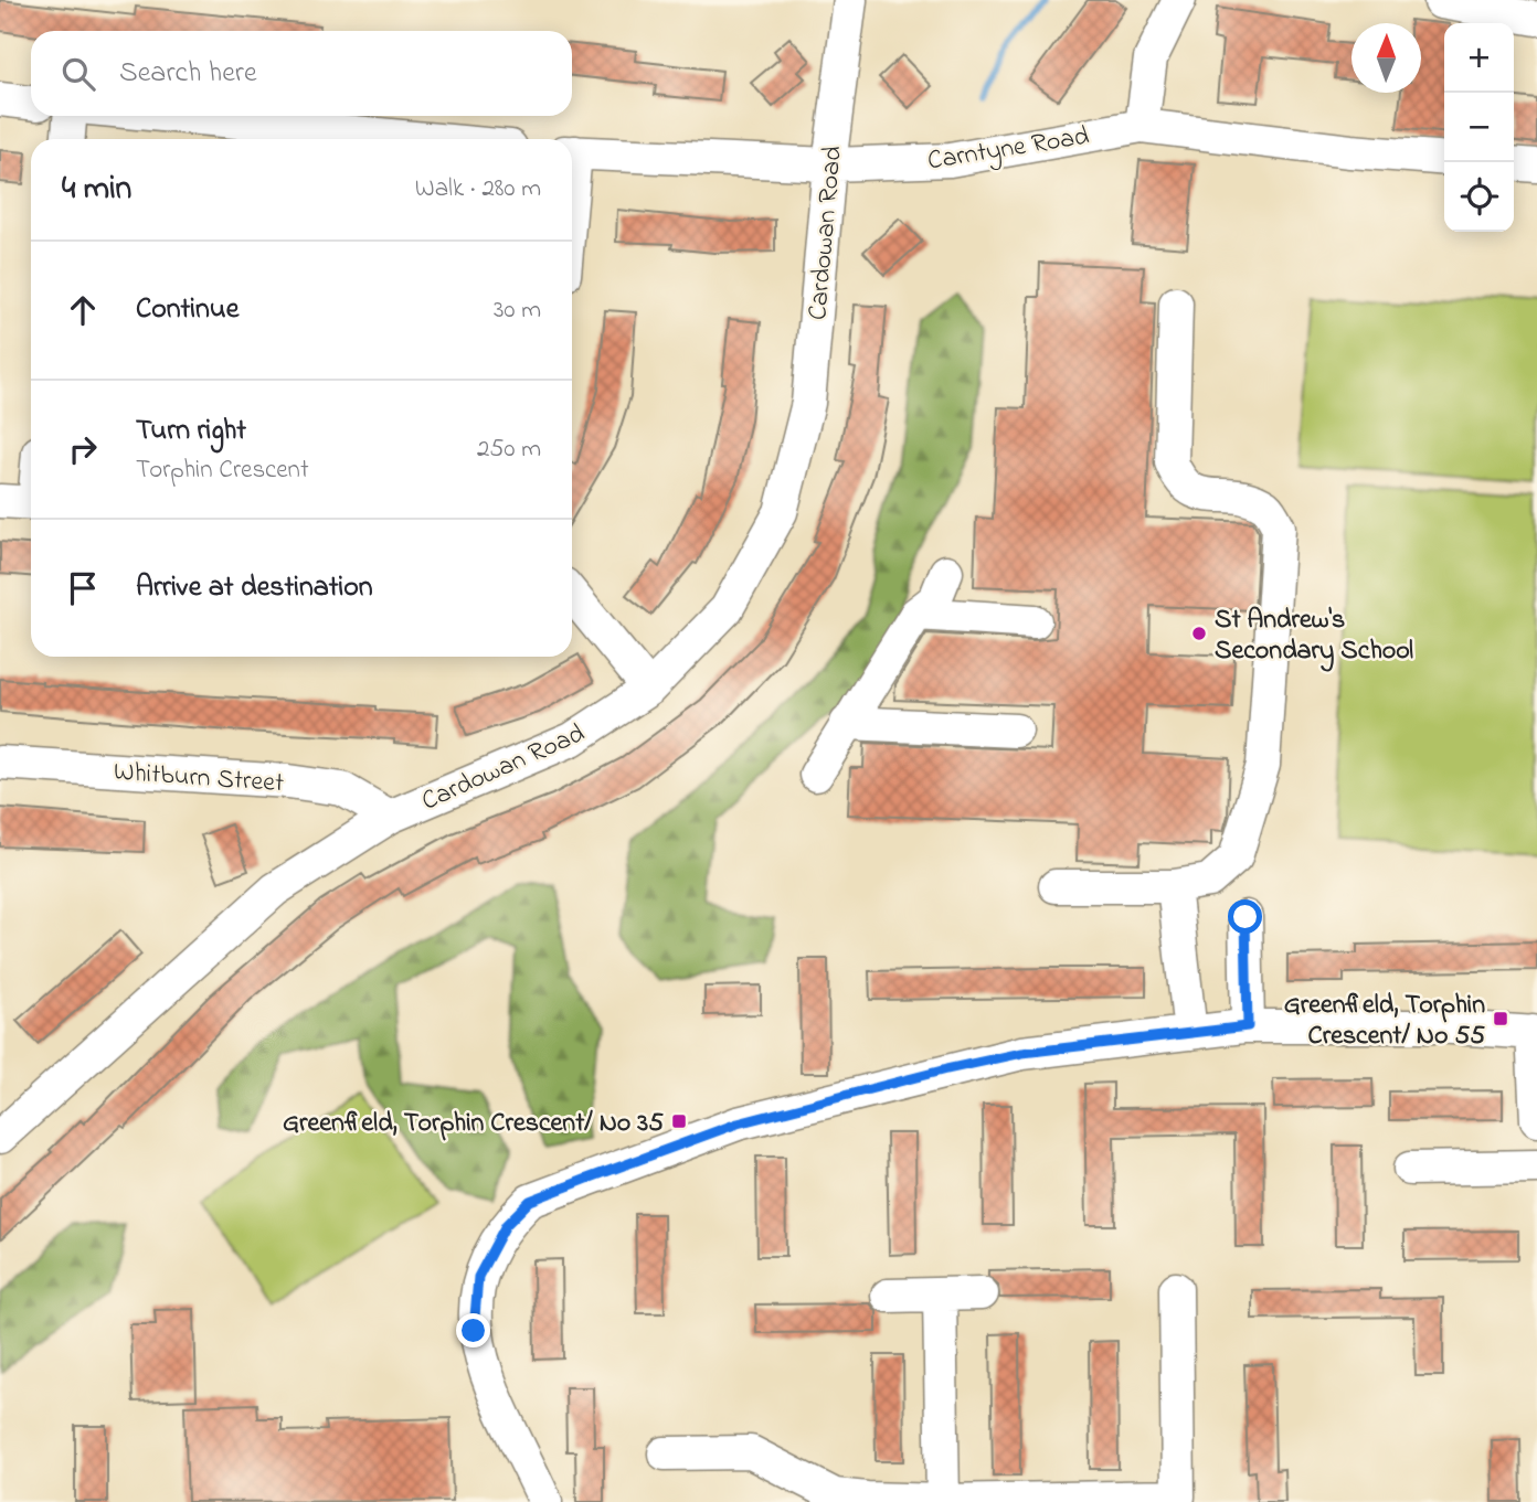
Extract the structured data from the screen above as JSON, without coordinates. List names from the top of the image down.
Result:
{
  "streets": {
    "street": ["Carntyne Road", "Cardowan Road", "Whitburn Street"]
  },
  "crossings": [
    ["Carntyne Road", "Cardowan Road"],
    ["Cardowan Road", "Whitburn Street"]
  ],
  "places": {
    "other": ["St Andrew's Secondary School"],
    "transit": ["Greenfield, Torphin Crescent/ No 55", "Greenfield, Torphin Crescent/ No 35"]
  },
  "north": "top",
  "page": {
    "map_buttons": ["+", "−"],
    "search": "Search here",
    "heading": ["4 min", "Walk · 280 m"],
    "list": [
      ["Continue", "30 m"],
      ["Turn right", "Torphin Crescent", "250 m"],
      "Arrive at destination"
    ]
  }
}
